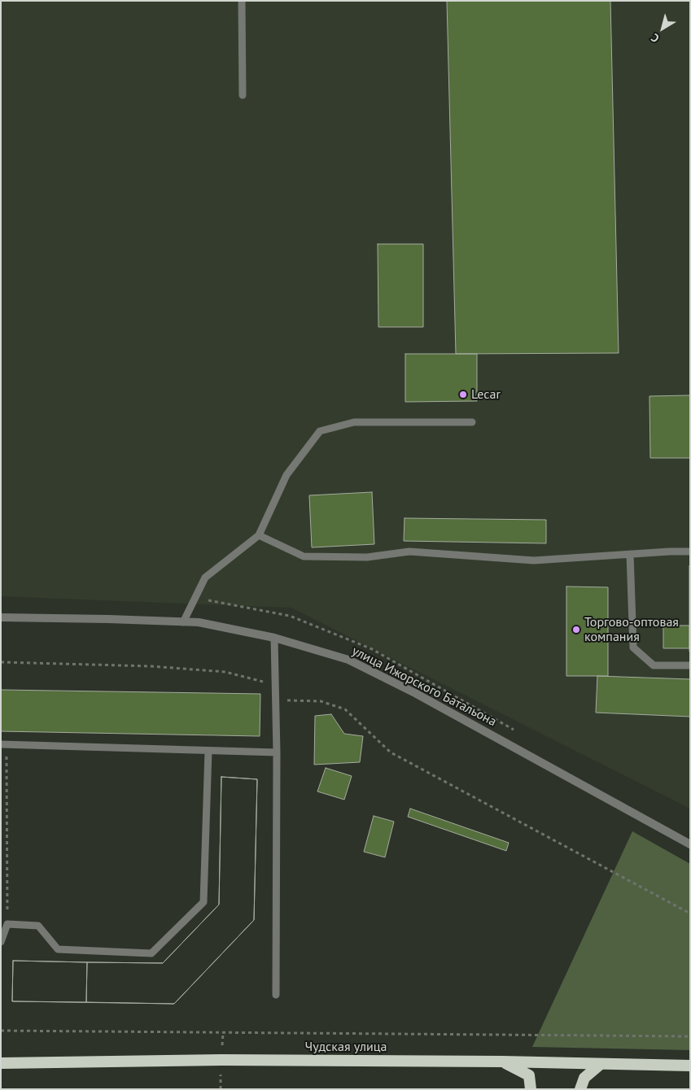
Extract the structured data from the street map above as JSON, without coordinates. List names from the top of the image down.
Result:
{
  "streets": {
    "highway": ["Чудская улица"],
    "street": ["улица Ижорского Батальона"]
  },
  "places": ["Lecar", "Торгово-оптовая компания"],
  "north": "bottom left"
}
